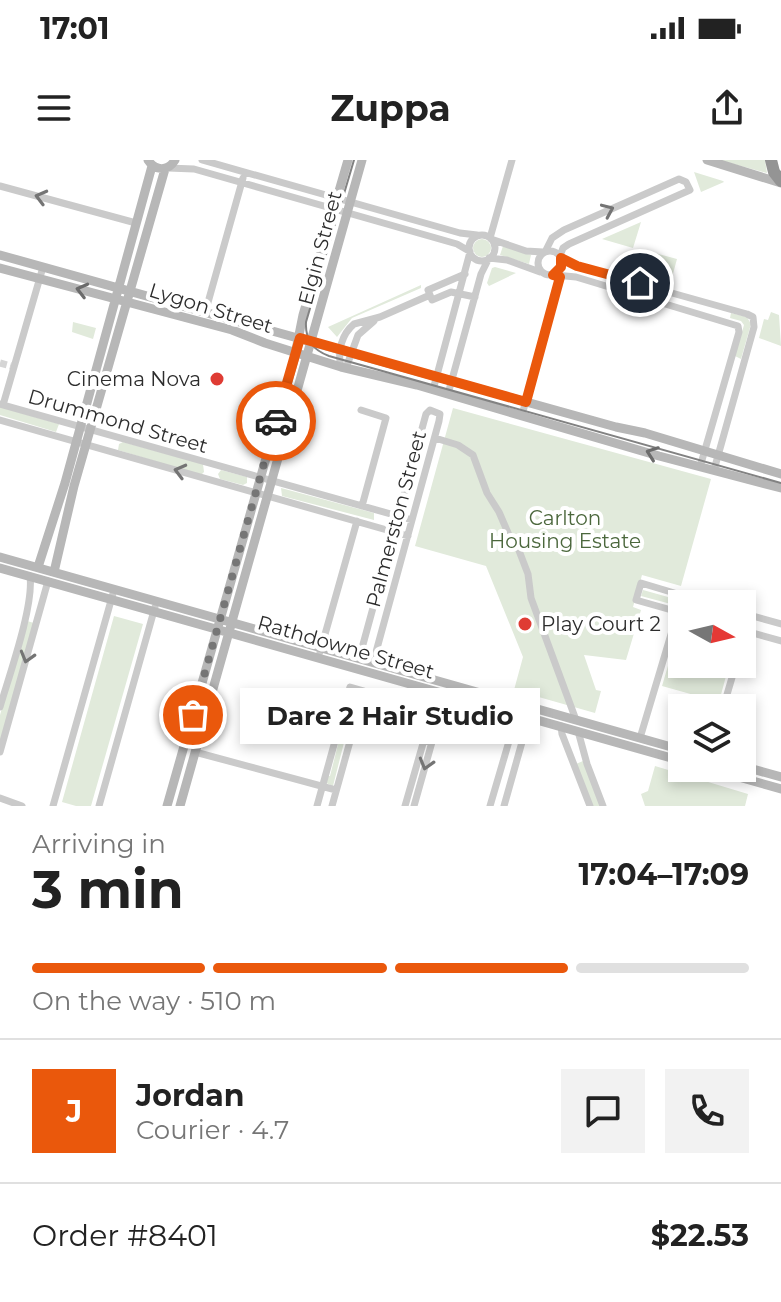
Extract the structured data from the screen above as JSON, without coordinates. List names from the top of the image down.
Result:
{
  "streets": {
    "main road": ["Elgin Street", "Lygon Street", "Rathdowne Street"],
    "street": ["Drummond Street", "Palmerston Street"]
  },
  "crossings": [
    ["Elgin Street", "Lygon Street"],
    ["Elgin Street", "Drummond Street"],
    ["Elgin Street", "Rathdowne Street"],
    ["Drummond Street", "Palmerston Street"],
    ["Palmerston Street", "Rathdowne Street"]
  ],
  "parks": ["Carlton Housing Estate"],
  "places": ["Cinema Nova", "Play Court 2", "Dare 2 Hair Studio"],
  "north": "right",
  "page": {
    "status": "17:01",
    "header": "Zuppa",
    "bubble": "Dare 2 Hair Studio",
    "heading": ["3 min", "Arriving in", "17:04–17:09"],
    "panel": [
      "Jordan",
      "Courier · 4.7",
      "Order #8401",
      "$22.53"
    ],
    "bar": "On the way · 510 m",
    "round": "J"
  }
}
